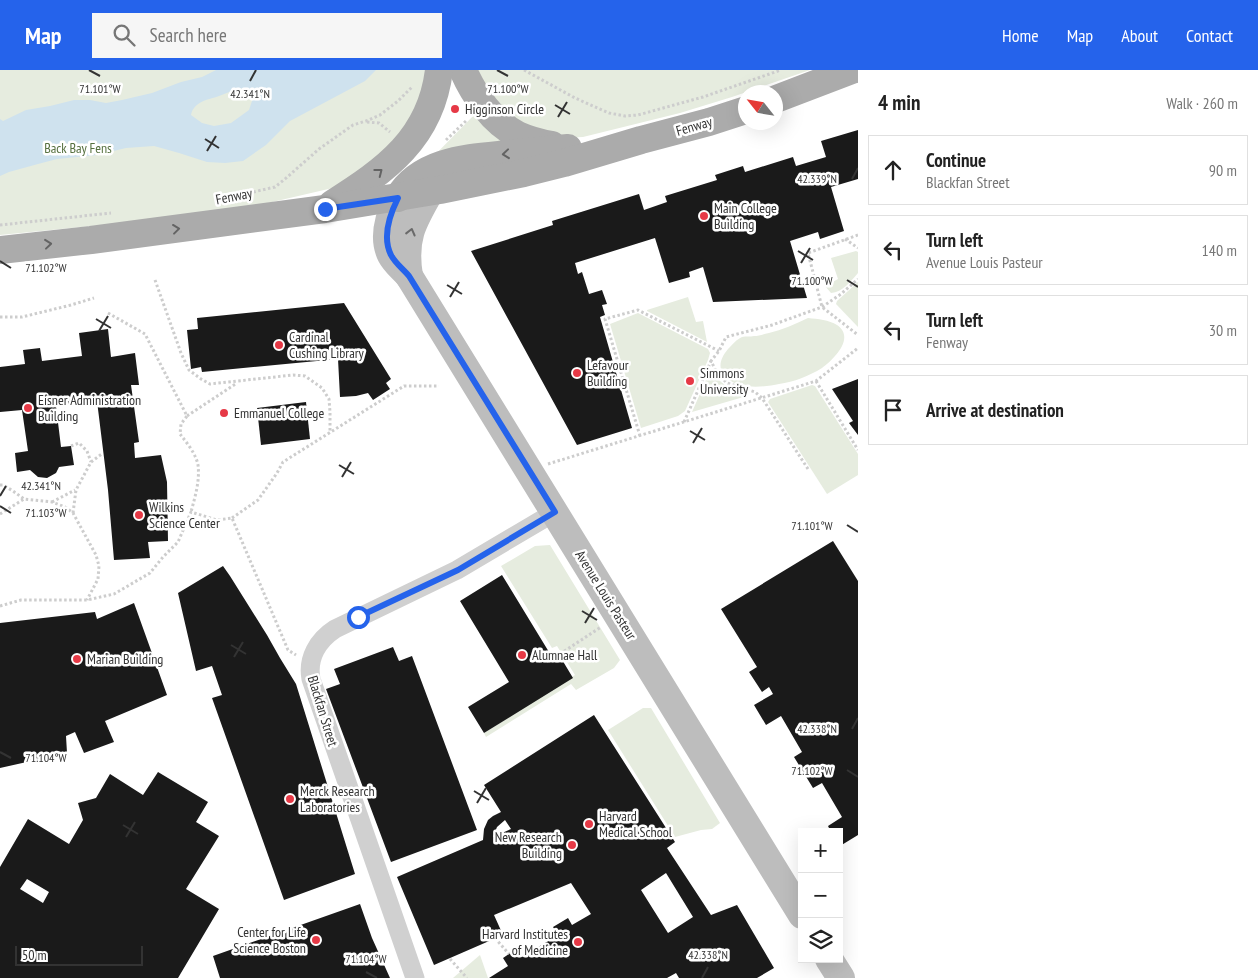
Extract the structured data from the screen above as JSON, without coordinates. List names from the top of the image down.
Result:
{
  "streets": {
    "main road": ["Fenway", "Avenue Louis Pasteur"],
    "street": ["Blackfan Street"]
  },
  "crossings": [
    ["Fenway", "Avenue Louis Pasteur"],
    ["Avenue Louis Pasteur", "Blackfan Street"]
  ],
  "parks": ["Back Bay Fens"],
  "places": [
    "Higginson Circle",
    "Main College Building",
    "Cardinal Cushing Library",
    "Lefavour Building",
    "Simmons University",
    "Eisner Administration Building",
    "Emmanuel College",
    "Wilkins Science Center",
    "Alumnae Hall",
    "Marian Building",
    "Merck Research Laboratories",
    "Harvard Medical School",
    "New Research Building",
    "Center for Life Science Boston",
    "Harvard Institutes of Medicine"
  ],
  "scale_bar": "50 m",
  "north": "top left",
  "page": {
    "header": "Map",
    "search": "Search here",
    "nav": [
      "Home",
      "Map",
      "About",
      "Contact"
    ],
    "heading": ["4 min", "Walk · 260 m"],
    "list": [
      ["Continue", "Blackfan Street", "90 m"],
      ["Turn left", "Avenue Louis Pasteur", "140 m"],
      ["Turn left", "Fenway", "30 m"],
      "Arrive at destination"
    ],
    "map_buttons": ["+", "−"],
    "scale": "50 m"
  },
  "coordinates": [
    "71.101°W",
    "71.100°W",
    "42.341°N",
    "42.339°N",
    "71.102°W",
    "71.103°W",
    "42.338°N",
    "71.104°W"
  ]
}
